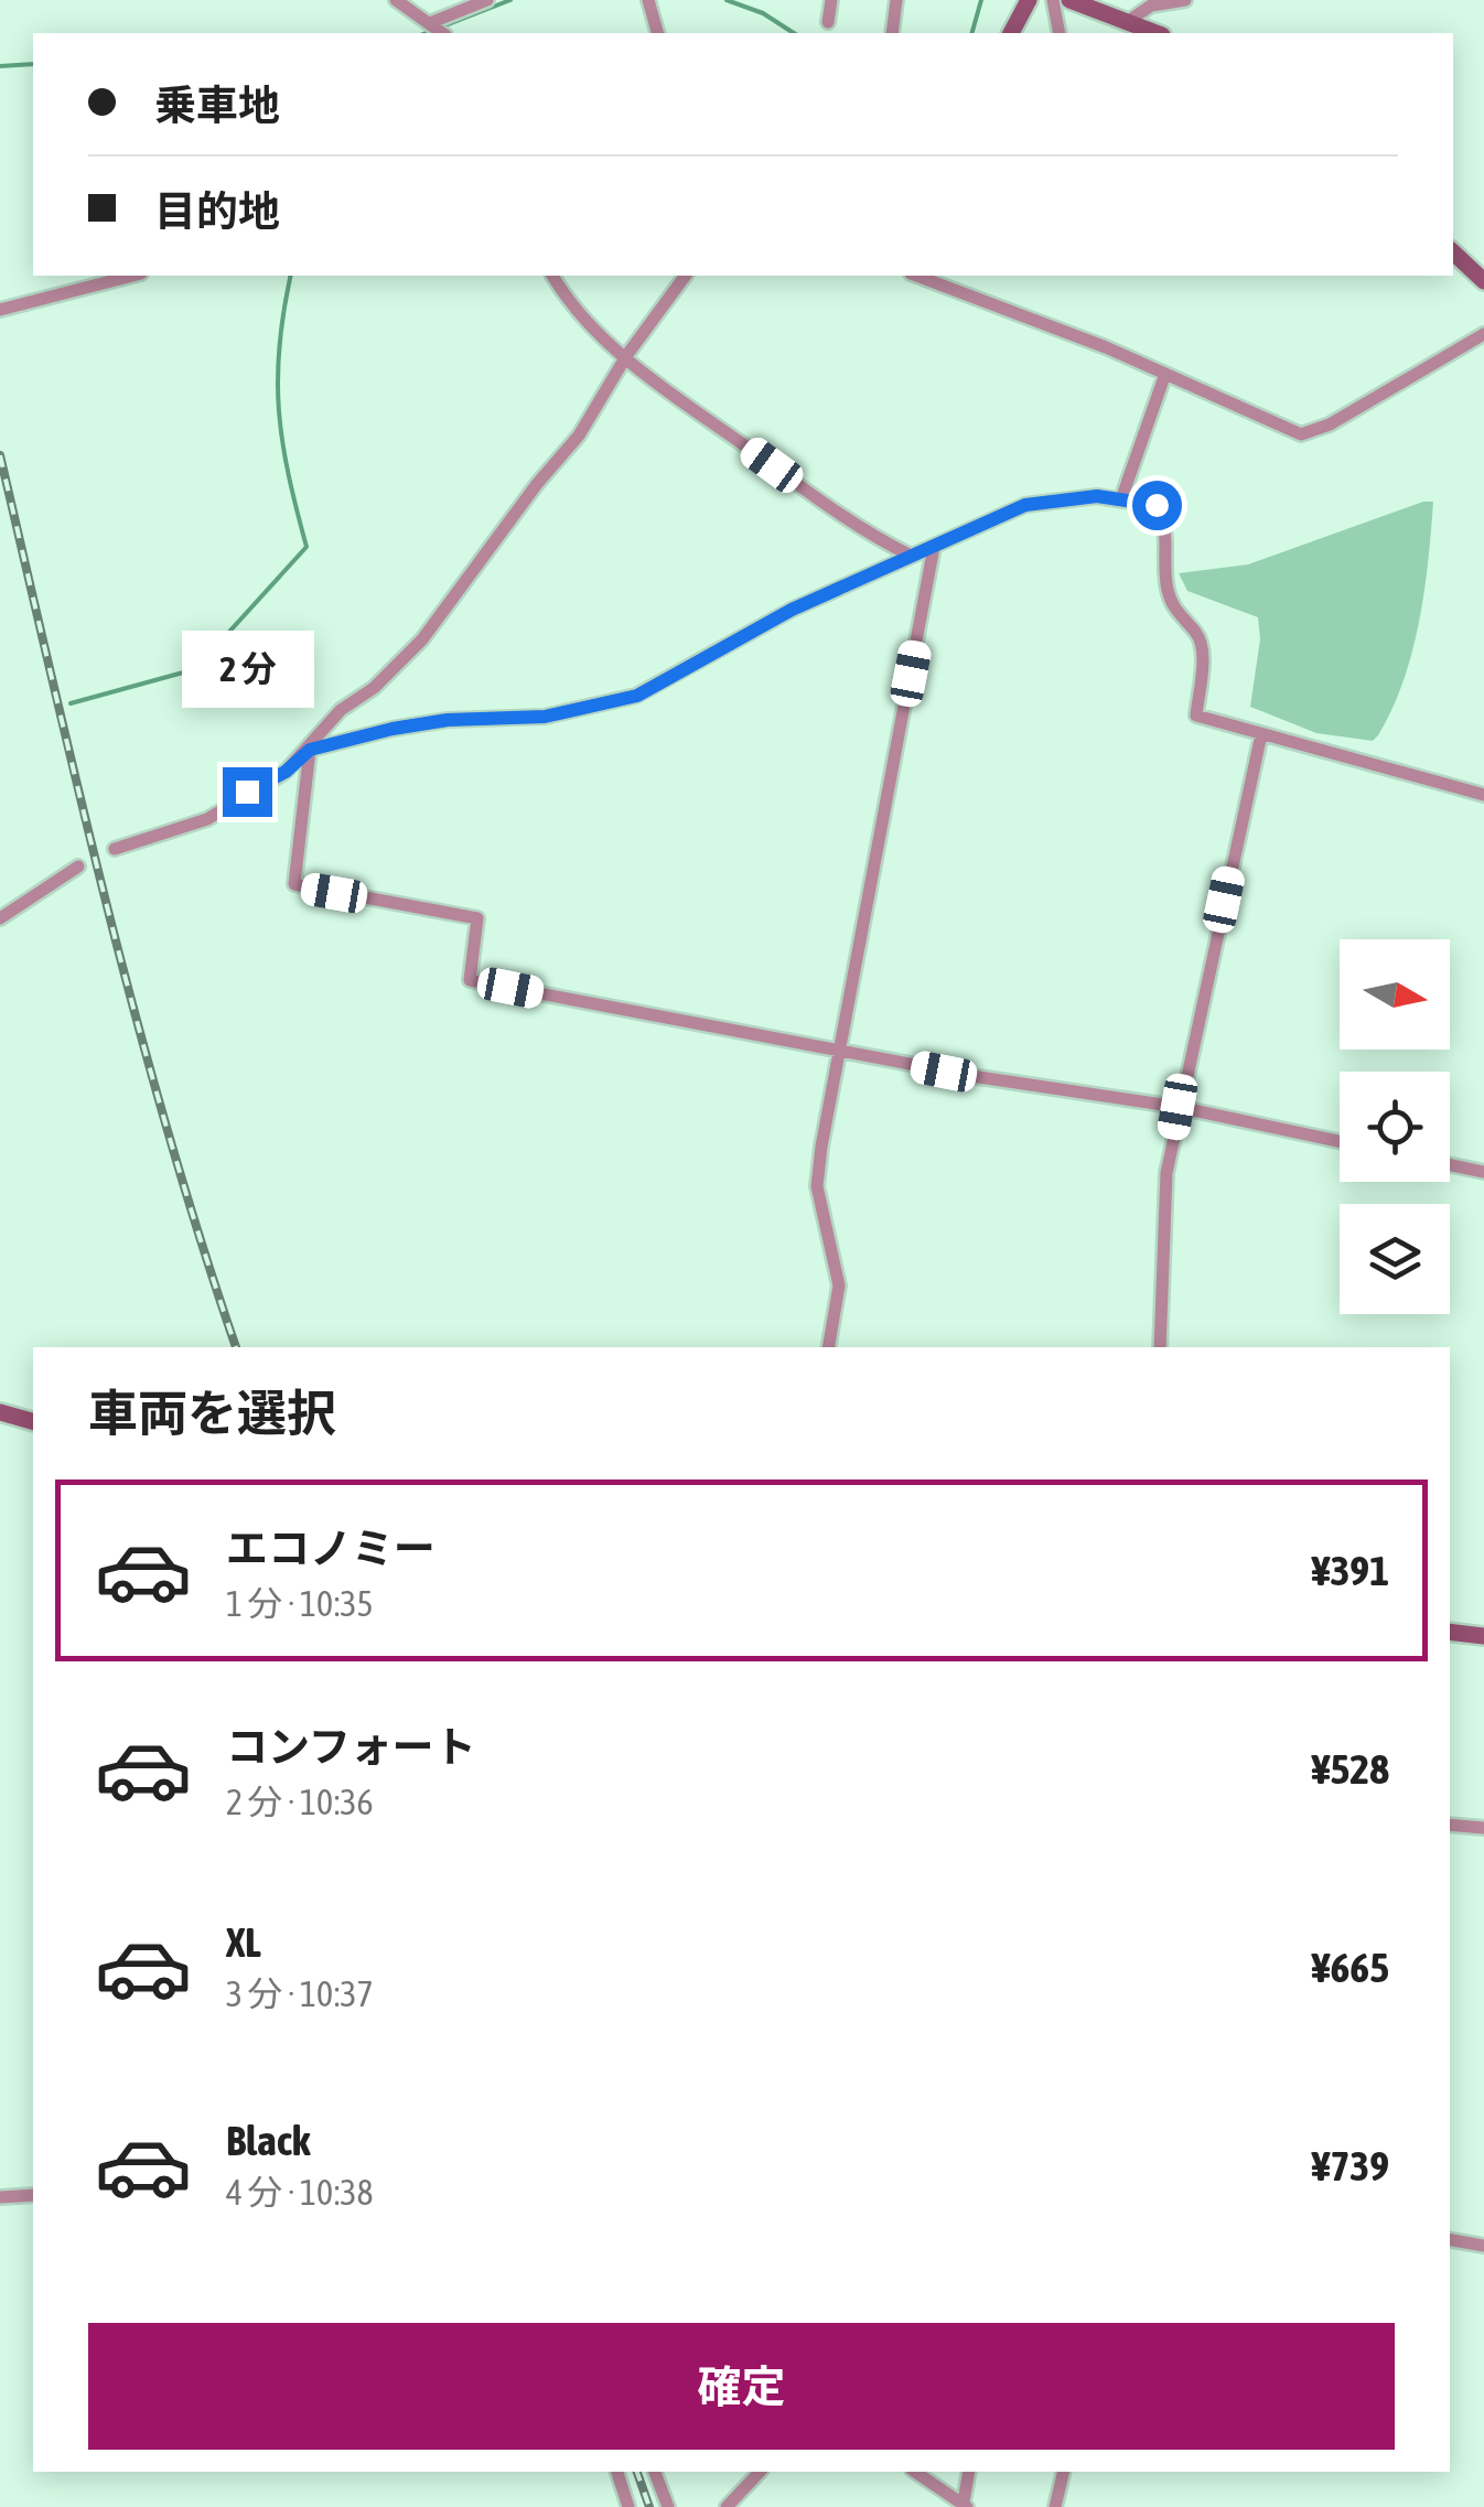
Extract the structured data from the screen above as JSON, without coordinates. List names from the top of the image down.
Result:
{
  "north": "right",
  "page": {
    "banner": ["乗車地", "目的地"],
    "bubble": "2 分",
    "heading": "車両を選択",
    "list": [
      {
        "name": "エコノミー",
        "note": "1 分 · 10:35",
        "value": "¥391"
      },
      {
        "name": "コンフォート",
        "note": "2 分 · 10:36",
        "value": "¥528"
      },
      {
        "name": "XL",
        "note": "3 分 · 10:37",
        "value": "¥665"
      },
      {
        "name": "Black",
        "note": "4 分 · 10:38",
        "value": "¥739"
      }
    ],
    "buttons": "確定"
  }
}
